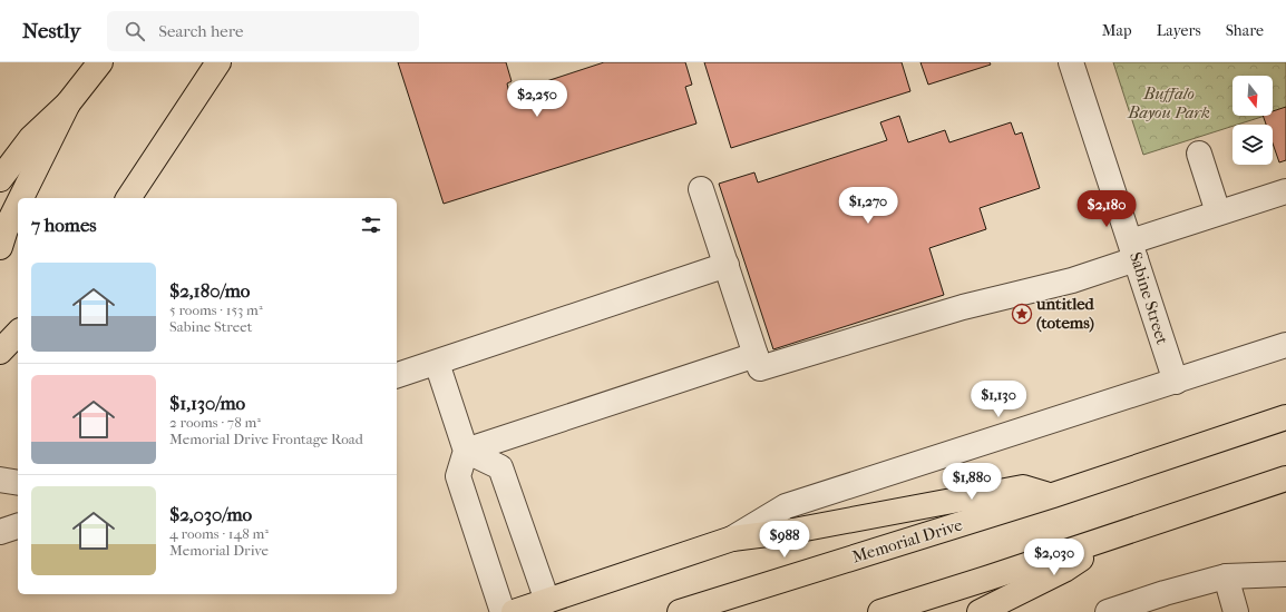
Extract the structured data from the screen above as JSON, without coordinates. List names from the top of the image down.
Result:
{
  "streets": {
    "main road": ["Memorial Drive"],
    "street": ["Sabine Street"]
  },
  "parks": ["Buffalo Bayou Park"],
  "places": {
    "place": ["untitled (totems)"]
  },
  "north": "bottom",
  "page": {
    "header": "Nestly",
    "search": "Search here",
    "nav": ["Map", "Layers", "Share"],
    "price": [
      "$2,250",
      "$1,270",
      "$2,180",
      "$1,130",
      "$1,880",
      "$988",
      "$2,030"
    ],
    "heading": "7 homes",
    "list": [
      {
        "name": "$2,180/mo",
        "note": "5 rooms · 153 m² · Sabine Street"
      },
      {
        "name": "$1,130/mo",
        "note": "2 rooms · 78 m² · Memorial Drive Frontage Road"
      },
      {
        "name": "$2,030/mo",
        "note": "4 rooms · 148 m² · Memorial Drive"
      }
    ]
  }
}
